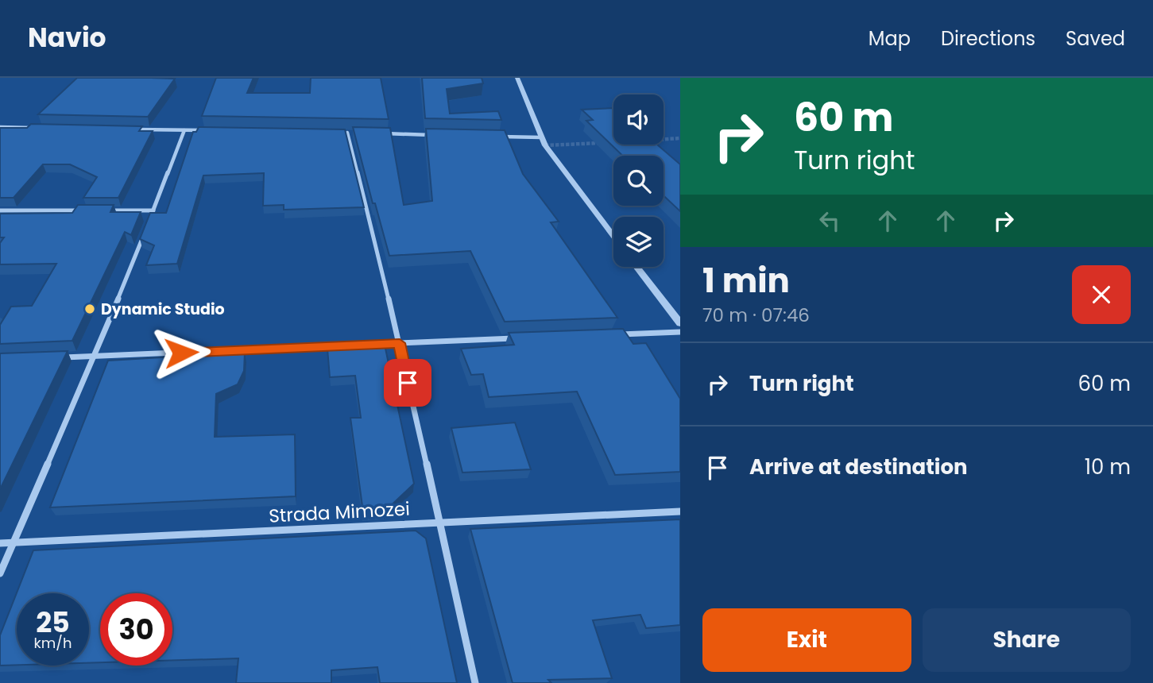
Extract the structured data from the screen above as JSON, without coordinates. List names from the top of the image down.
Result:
{
  "streets": {
    "street": ["Strada Mimozei"]
  },
  "places": ["Dynamic Studio"],
  "page": {
    "header": "Navio",
    "nav": ["Map", "Directions", "Saved"],
    "turn": ["60 m", "Turn right"],
    "heading": ["1 min", "70 m · 07:46"],
    "list": [
      {
        "name": "Turn right",
        "value": "60 m"
      },
      {
        "name": "Arrive at destination",
        "value": "10 m"
      }
    ],
    "speed": "25 km/h",
    "limit": "30",
    "buttons": ["Exit", "Share"]
  }
}
